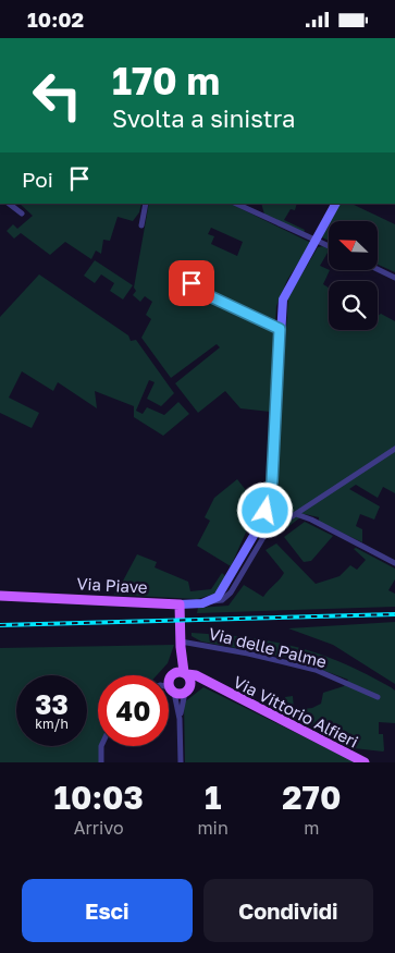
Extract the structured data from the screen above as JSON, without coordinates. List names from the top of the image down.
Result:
{
  "streets": {
    "main road": ["Via Piave", "Via Vittorio Alfieri"],
    "street": ["Via delle Palme"]
  },
  "north": "top left",
  "page": {
    "status": "10:02",
    "turn": ["170 m", "Svolta a sinistra"],
    "then": "Poi",
    "speed": "33 km/h",
    "limit": "40",
    "eta": [
      "10:03",
      "Arrivo",
      "1",
      "min",
      "270",
      "m"
    ],
    "buttons": ["Esci", "Condividi"]
  }
}
